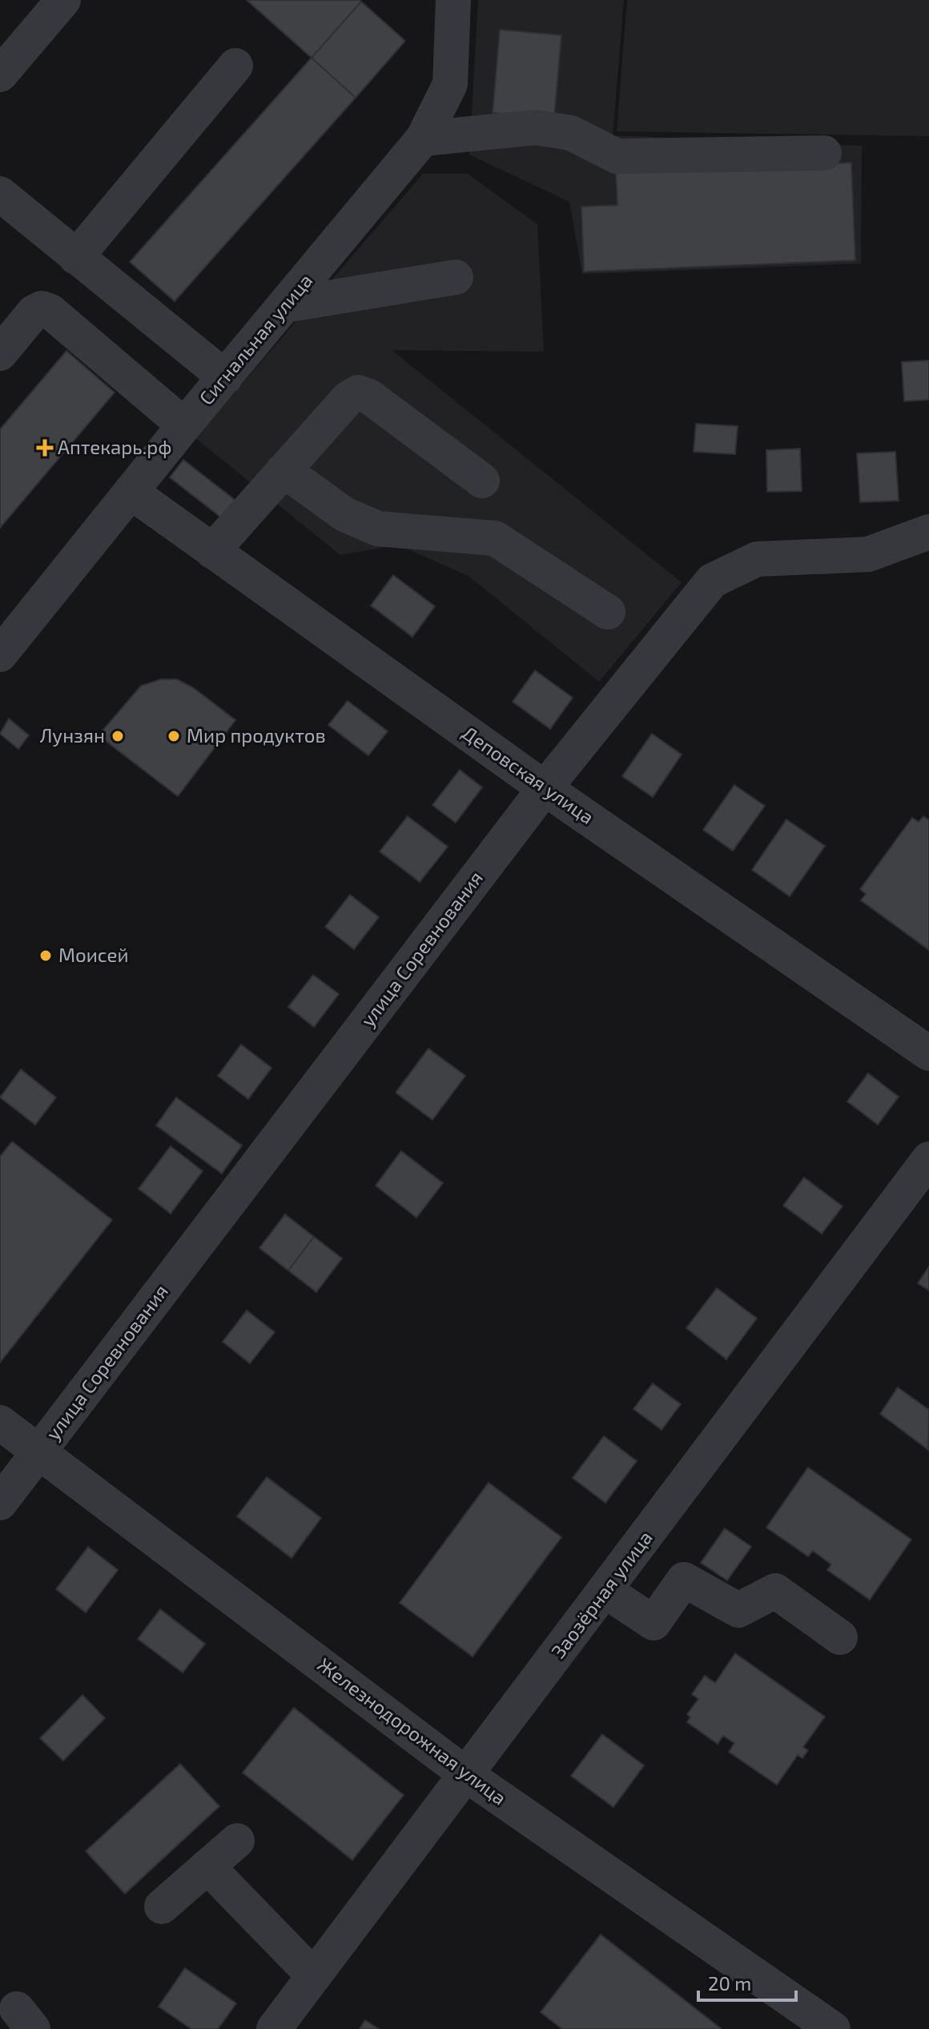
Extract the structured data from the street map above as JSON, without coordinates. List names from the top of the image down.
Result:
{
  "streets": {
    "street": [
      "Сигнальная улица",
      "Деповская улица",
      "улица Соревнования",
      "Заозёрная улица",
      "Железнодорожная улица"
    ]
  },
  "crossings": [
    ["Сигнальная улица", "Деповская улица"],
    ["Деповская улица", "улица Соревнования"],
    ["улица Соревнования", "Железнодорожная улица"],
    ["Заозёрная улица", "Железнодорожная улица"]
  ],
  "places": {
    "health": ["Аптекарь.рф"],
    "other": ["Лунзян", "Мир продуктов", "Моисей"]
  },
  "scale_bar": "20 m"
}
